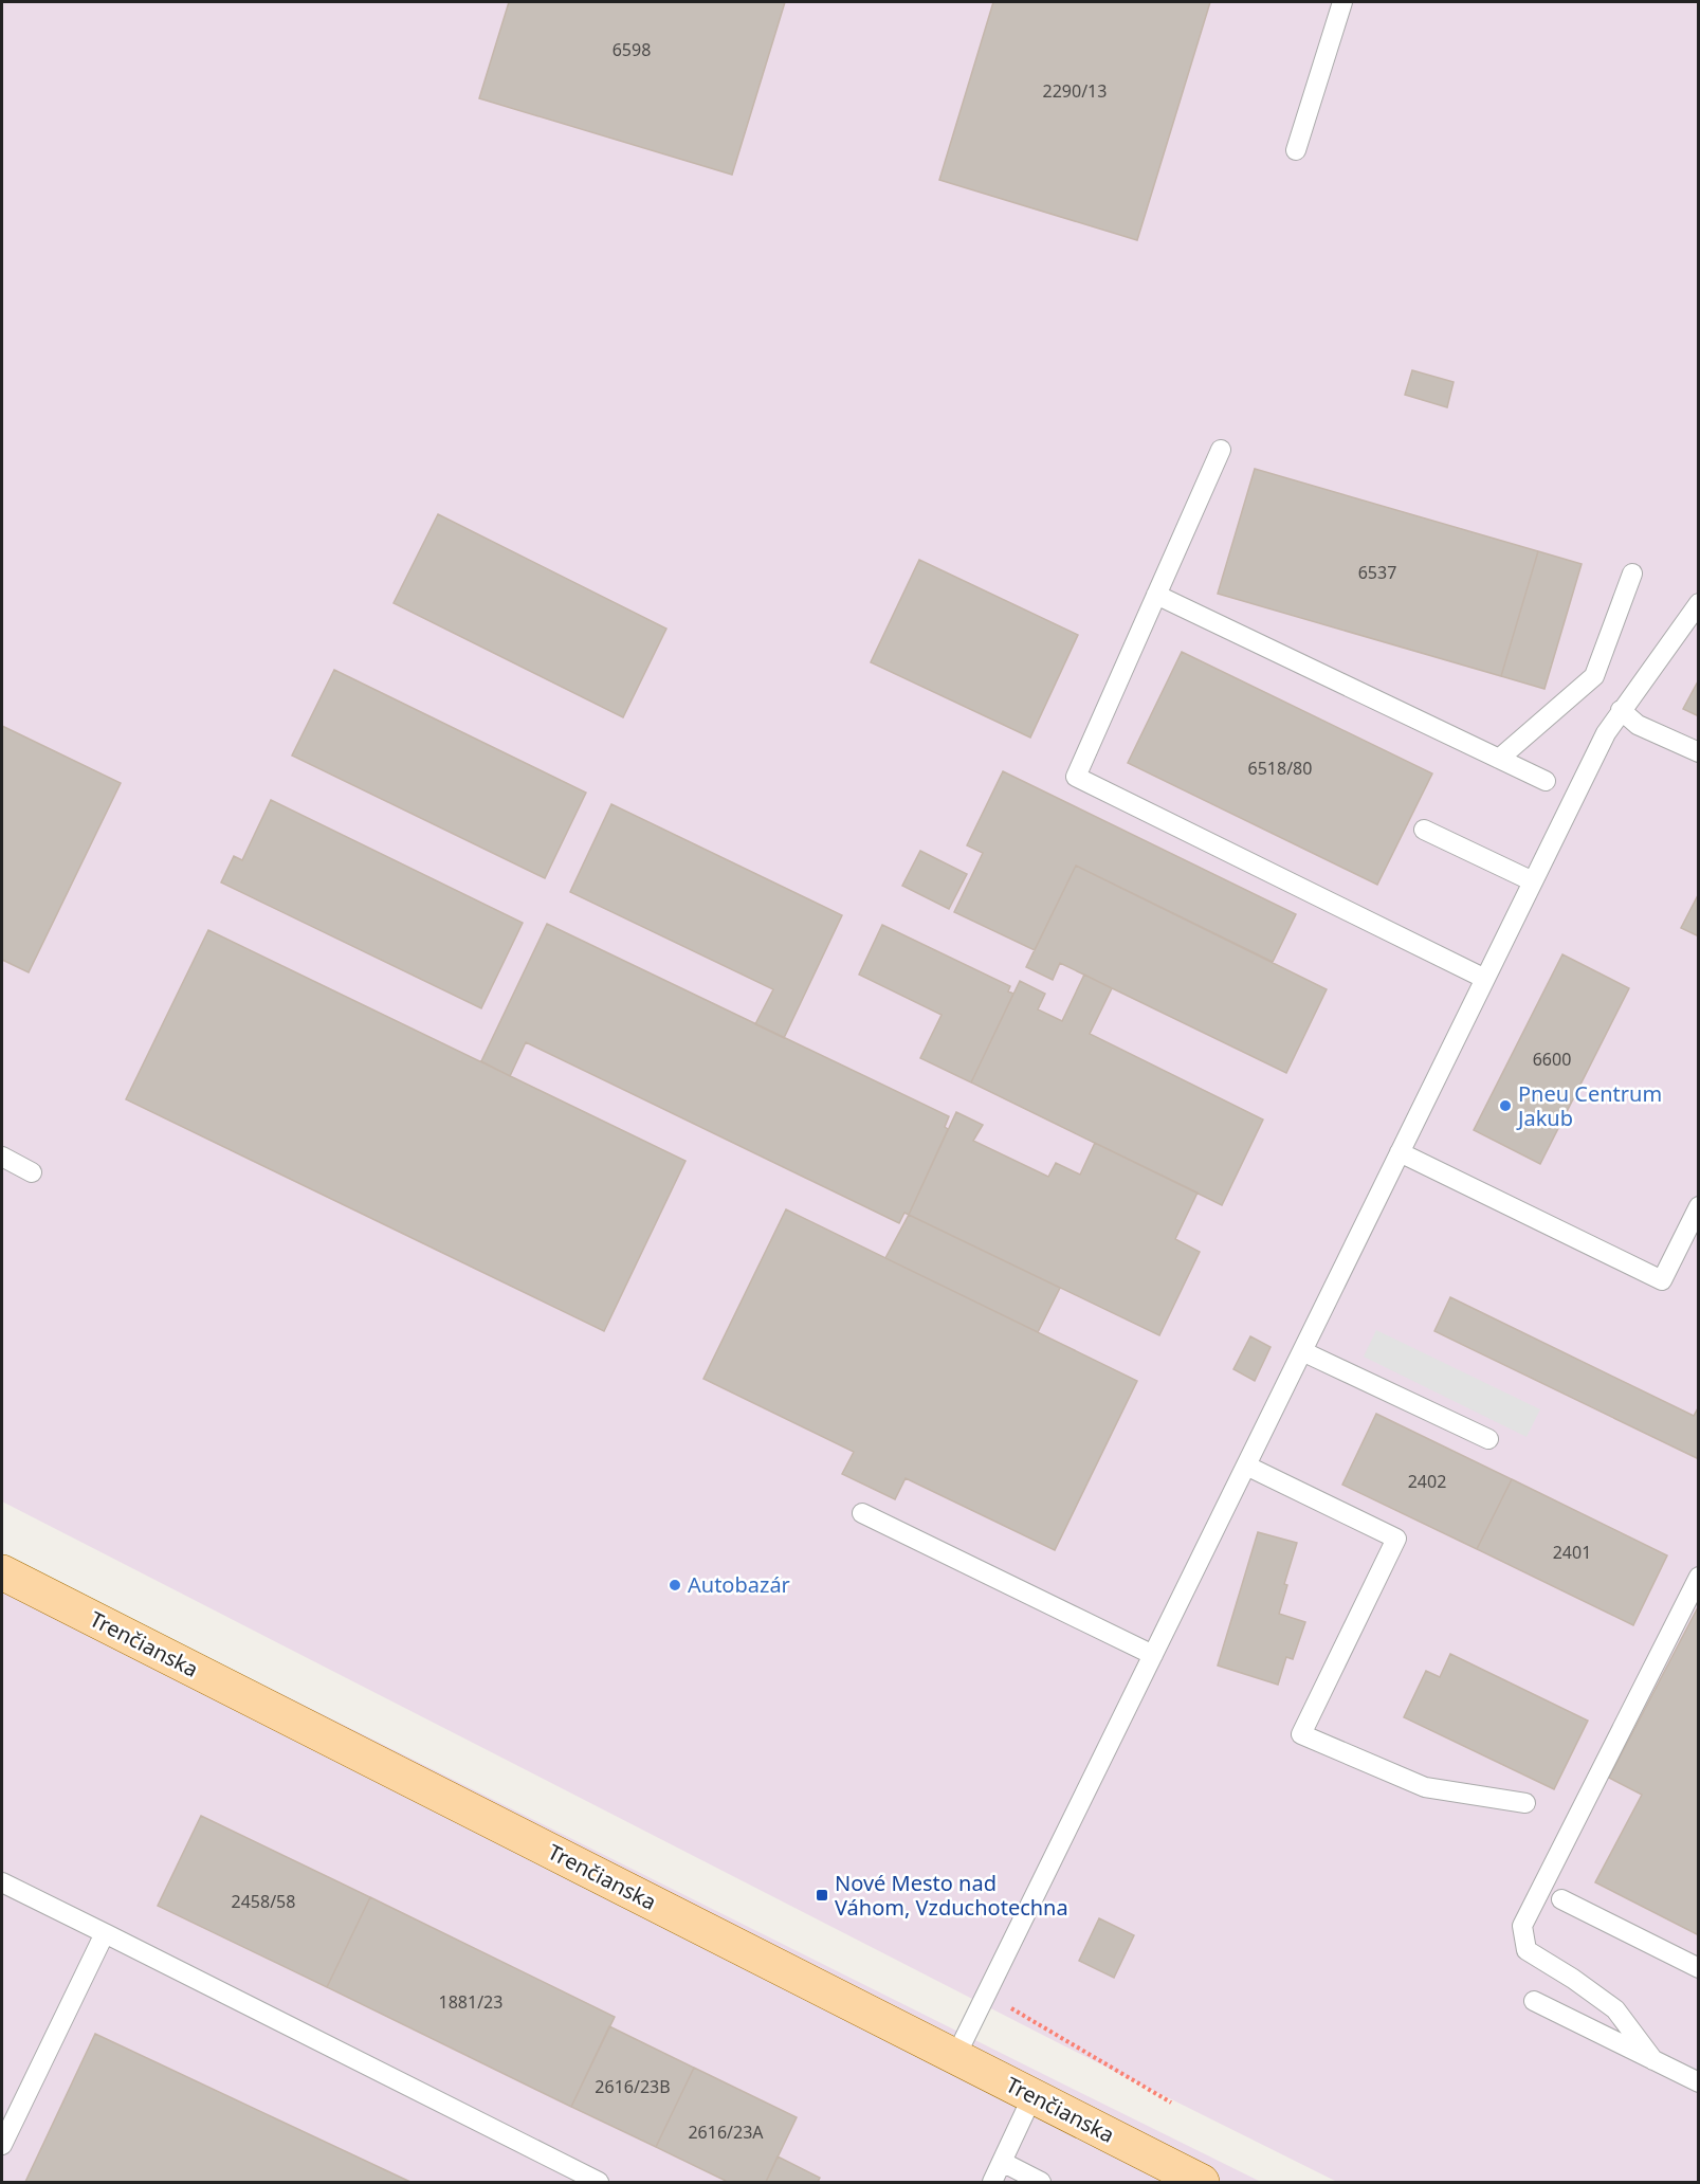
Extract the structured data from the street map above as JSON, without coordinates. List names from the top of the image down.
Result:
{
  "streets": {
    "main road": ["Trenčianska"]
  },
  "places": {
    "other": ["Pneu Centrum Jakub", "Autobazár"],
    "transit": ["Nové Mesto nad Váhom, Vzduchotechna"]
  },
  "house_numbers": [
    "6598",
    "2290/13",
    "6537",
    "6518/80",
    "6600",
    "2402",
    "2401",
    "2458/58",
    "1881/23",
    "2616/23B",
    "2616/23A"
  ]
}
